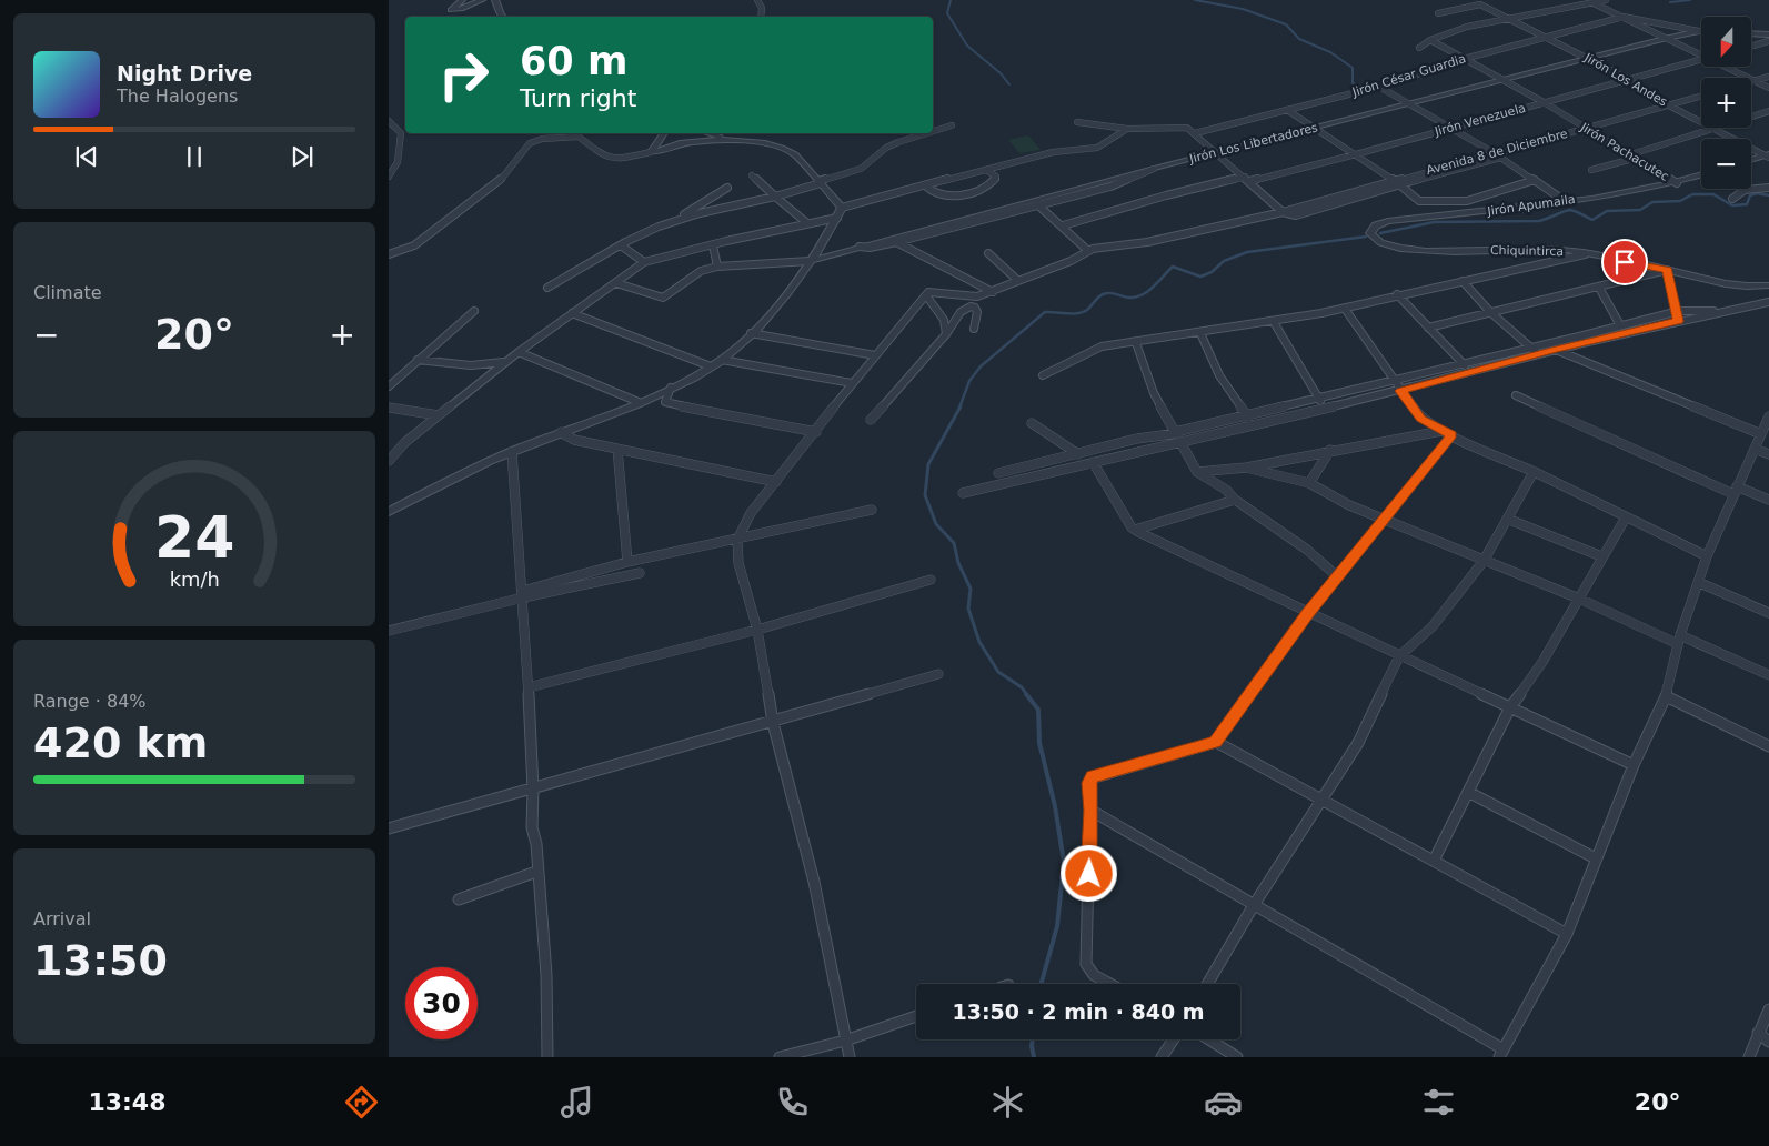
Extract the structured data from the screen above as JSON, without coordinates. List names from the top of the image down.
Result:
{
  "streets": {
    "street": [
      "Jirón César Guardia",
      "Jirón Los Andes",
      "Jirón Venezuela",
      "Jirón Los Libertadores",
      "Avenida 8 de Diciembre",
      "Jirón Pachacutec",
      "Jirón Apumaila",
      "Chiquintirca"
    ]
  },
  "crossings": [
    ["Jirón César Guardia", "Jirón Los Andes"],
    ["Jirón César Guardia", "Jirón Pachacutec"],
    ["Jirón Los Andes", "Jirón Venezuela"],
    ["Jirón Los Andes", "Jirón Los Libertadores"],
    ["Jirón Los Andes", "Avenida 8 de Diciembre"],
    ["Jirón Venezuela", "Jirón Pachacutec"],
    ["Jirón Los Libertadores", "Jirón Pachacutec"],
    ["Avenida 8 de Diciembre", "Jirón Pachacutec"],
    ["Jirón Pachacutec", "Jirón Apumaila"],
    ["Jirón Apumaila", "Chiquintirca"]
  ],
  "north": "bottom",
  "page": {
    "map_buttons": ["+", "−"],
    "turn": ["60 m", "Turn right"],
    "song": ["Night Drive", "The Halogens"],
    "tile": [
      "Climate",
      ["Range · 84%", "420 km"],
      ["Arrival", "13:50"]
    ],
    "heat": ["−", "20°", "+"],
    "limit": "30",
    "trip": "13:50 · 2 min · 840 m",
    "tabs": ["13:48", "20°"],
    "gauge": ["24", "km/h"]
  }
}
